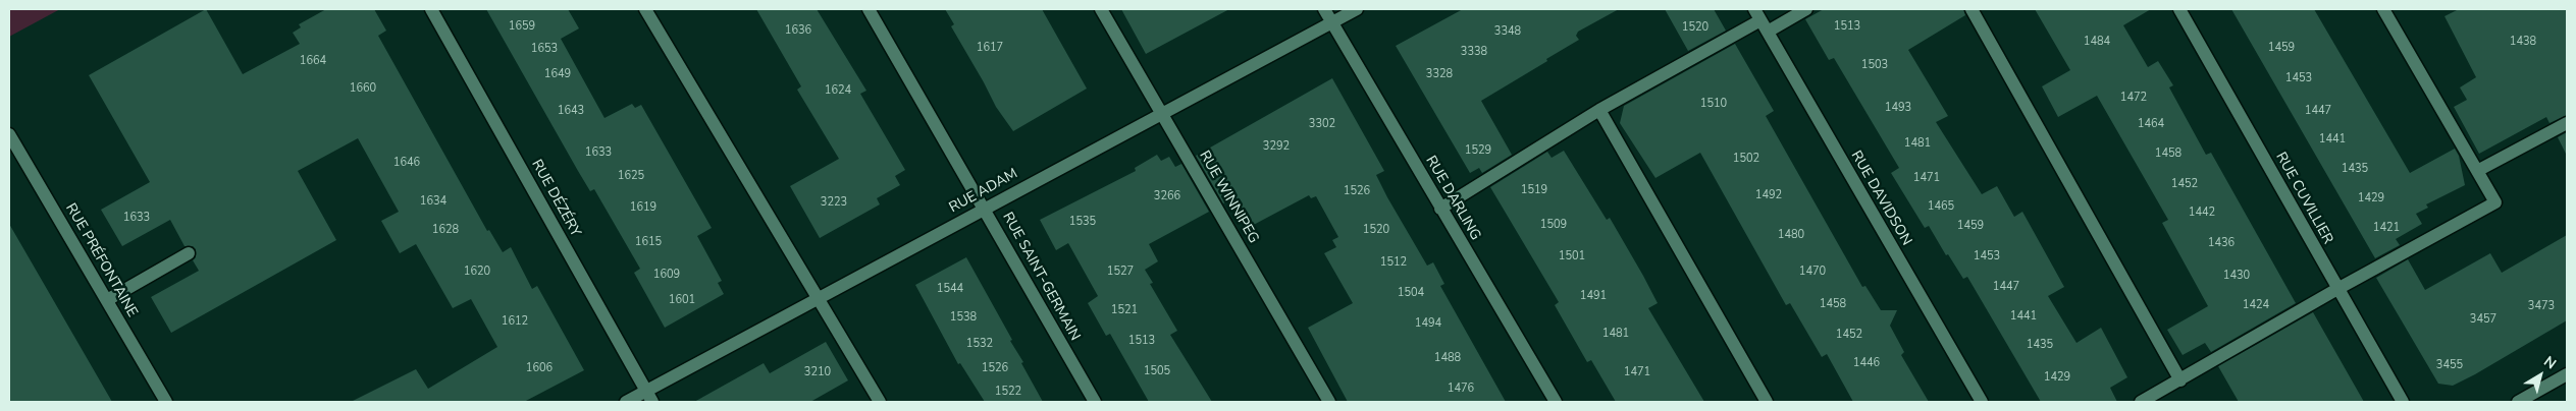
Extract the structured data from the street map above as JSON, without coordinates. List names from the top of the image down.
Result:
{
  "streets": {
    "street": [
      "RUE ADAM",
      "RUE WINNIPEG",
      "RUE DÉZÉRY",
      "RUE DARLING",
      "RUE DAVIDSON",
      "RUE CUVILLIER",
      "RUE PRÉFONTAINE",
      "RUE SAINT-GERMAIN"
    ]
  },
  "crossings": [
    ["RUE ADAM", "RUE WINNIPEG"],
    ["RUE ADAM", "RUE DÉZÉRY"],
    ["RUE ADAM", "RUE DARLING"],
    ["RUE ADAM", "RUE SAINT-GERMAIN"]
  ],
  "house_numbers": [
    "1659",
    "1513",
    "1520",
    "1636",
    "3348",
    "1484",
    "1438",
    "1617",
    "1459",
    "1653",
    "3338",
    "1664",
    "1503",
    "1649",
    "3328",
    "1453",
    "1660",
    "1624",
    "1472",
    "1510",
    "1493",
    "1643",
    "1447",
    "3302",
    "1464",
    "1441",
    "1481",
    "3292",
    "1529",
    "1633",
    "1458",
    "1502",
    "1646",
    "1435",
    "1625",
    "1471",
    "1452",
    "1519",
    "1526",
    "1492",
    "3266",
    "1429",
    "1634",
    "3223",
    "1465",
    "1619",
    "1442",
    "1633",
    "1535",
    "1509",
    "1459",
    "1421",
    "1628",
    "1520",
    "1480",
    "1615",
    "1436",
    "1501",
    "1453",
    "1512",
    "1620",
    "1527",
    "1470",
    "1609",
    "1430",
    "1447",
    "1544",
    "1504",
    "1491",
    "1601",
    "1458",
    "1424",
    "3473",
    "1521",
    "1441",
    "1538",
    "3457",
    "1612",
    "1494",
    "1481",
    "1452",
    "1513",
    "1532",
    "1435",
    "1488",
    "1446",
    "3455",
    "1606",
    "1526",
    "1505",
    "3210",
    "1471",
    "1429",
    "1476",
    "1522"
  ],
  "north": "top right"
}
